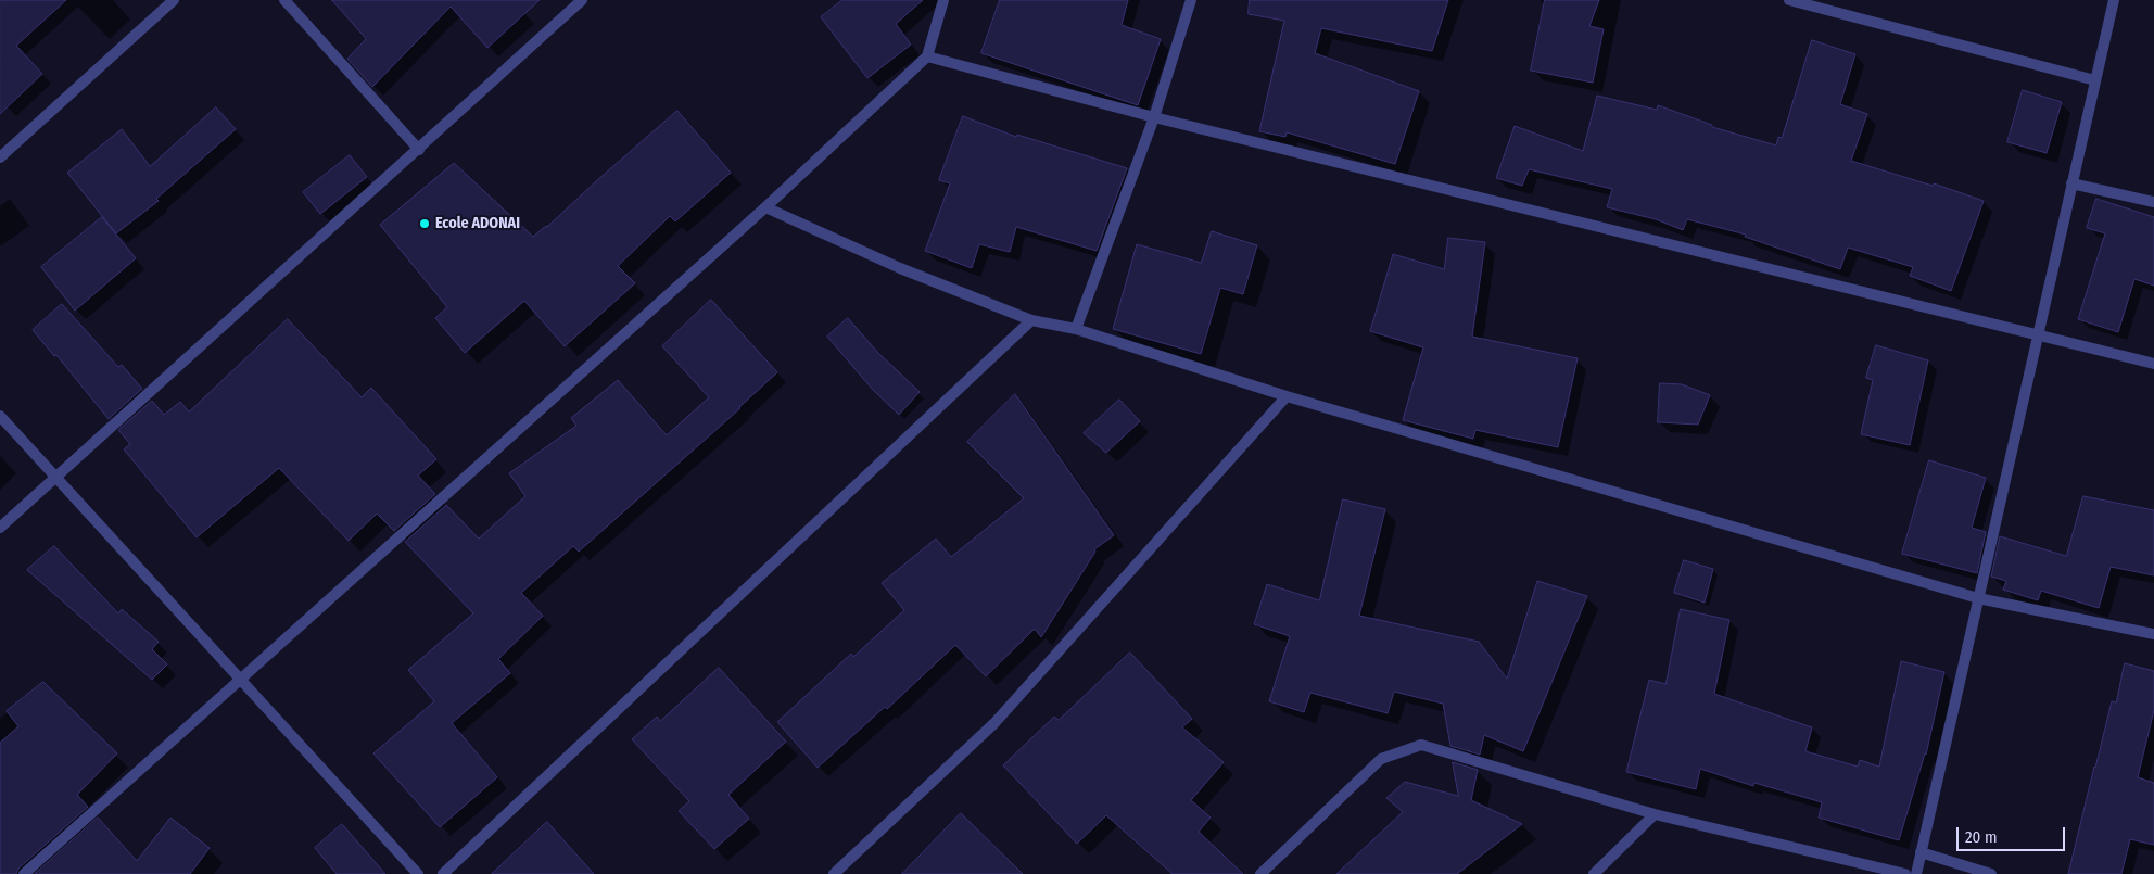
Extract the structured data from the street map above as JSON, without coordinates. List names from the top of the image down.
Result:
{
  "places": ["Ecole ADONAI"],
  "scale_bar": "20 m"
}
